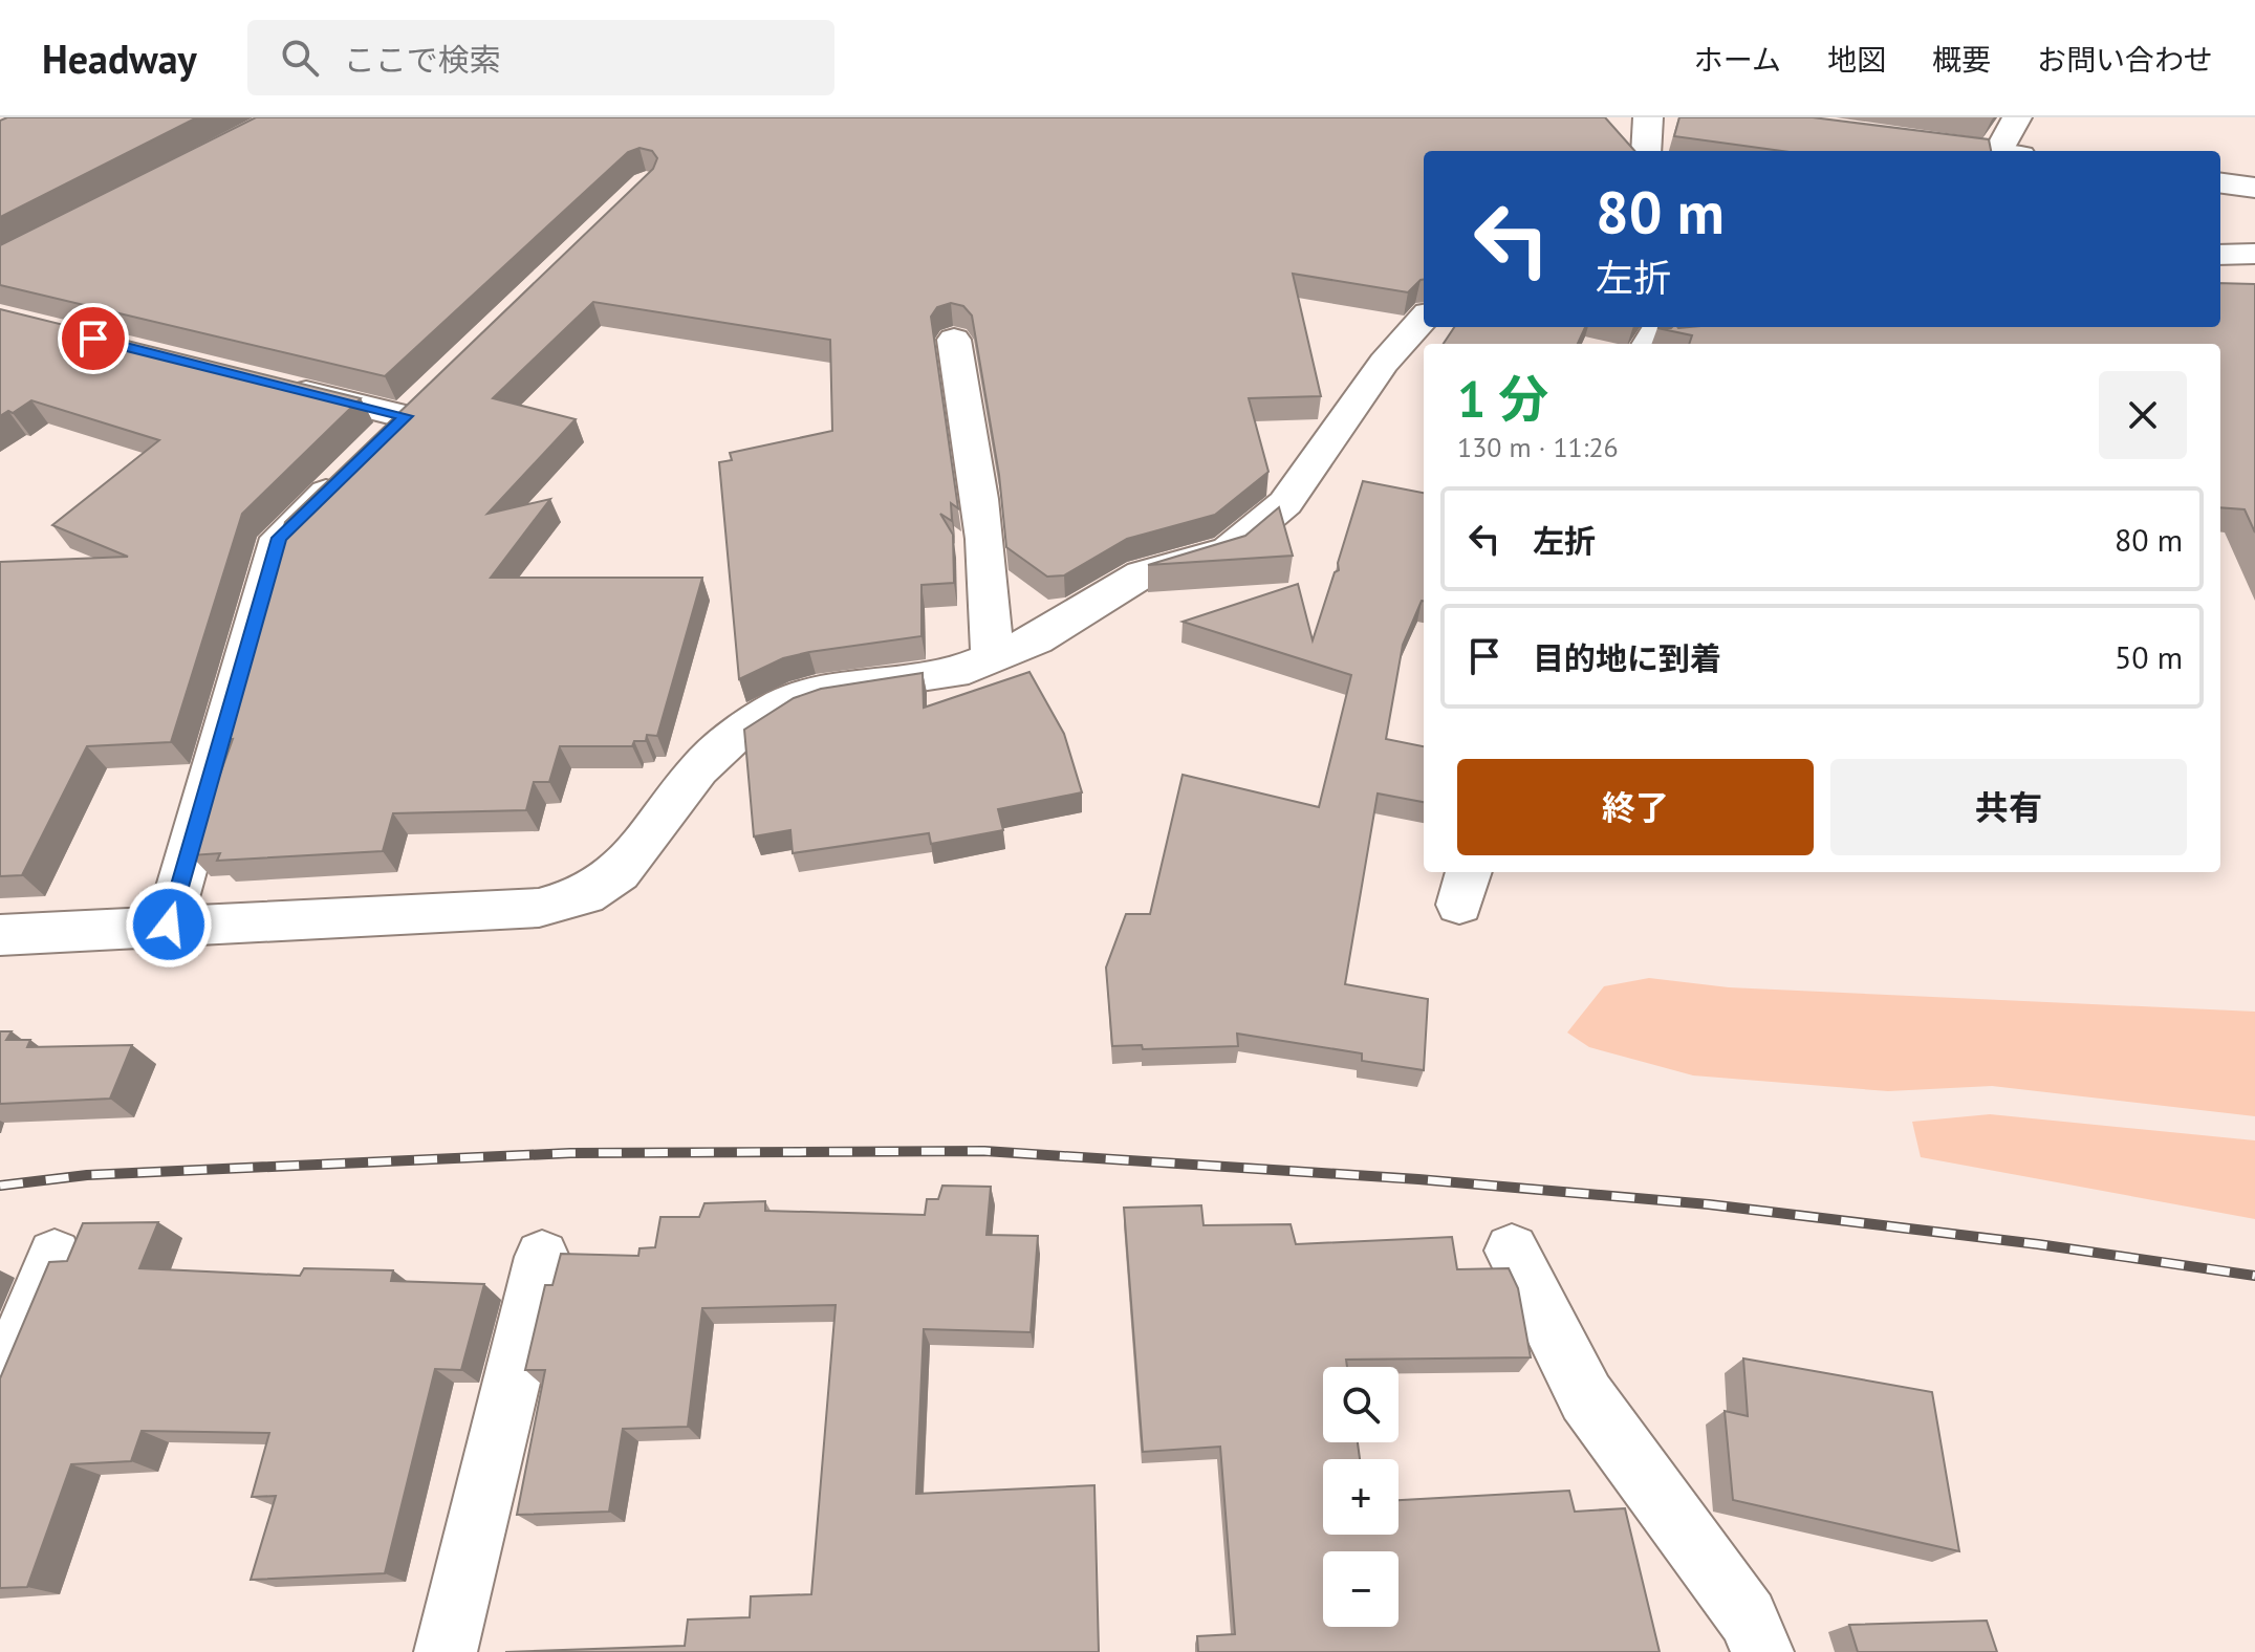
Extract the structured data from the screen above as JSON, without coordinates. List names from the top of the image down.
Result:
{
  "page": {
    "header": "Headway",
    "search": "ここで検索",
    "nav": [
      "ホーム",
      "地図",
      "概要",
      "お問い合わせ"
    ],
    "turn": ["80 m", "左折"],
    "heading": ["1 分", "130 m · 11:26"],
    "list": [
      {
        "name": "左折",
        "value": "80 m"
      },
      {
        "name": "目的地に到着",
        "value": "50 m"
      }
    ],
    "buttons": ["終了", "共有"],
    "map_buttons": ["+", "−"]
  }
}
